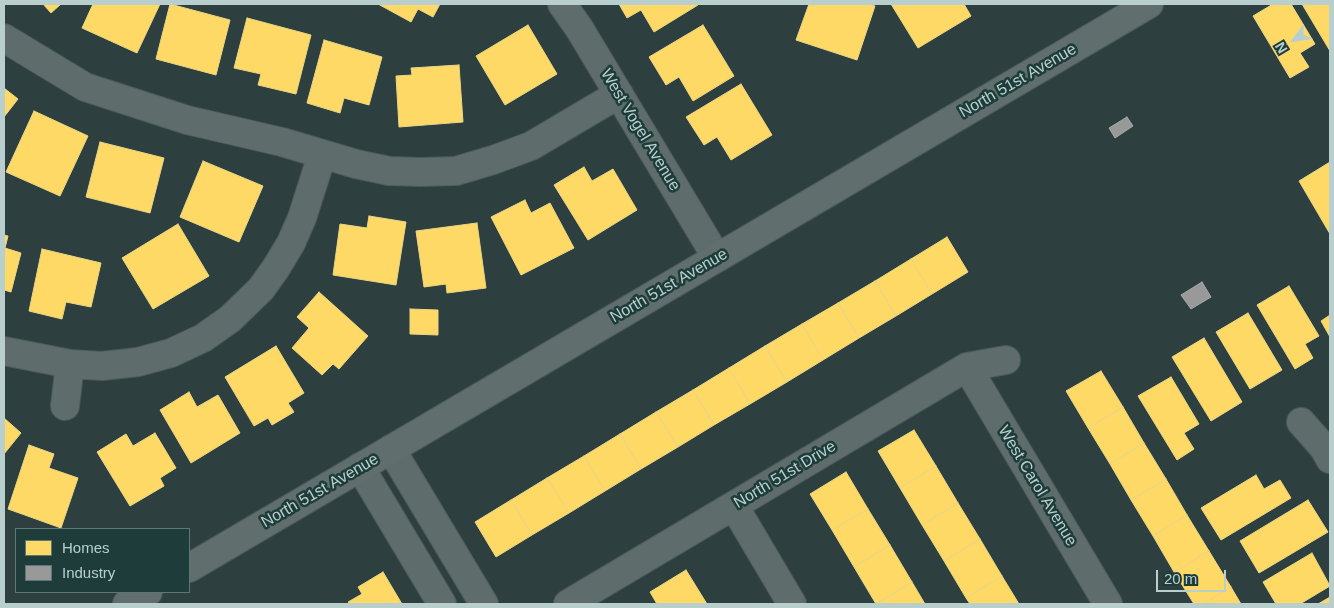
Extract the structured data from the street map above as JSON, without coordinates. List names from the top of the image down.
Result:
{
  "streets": {
    "main road": ["North 51st Avenue"],
    "street": ["West Vogel Avenue", "North 51st Drive", "West Carol Avenue"]
  },
  "crossings": [
    ["North 51st Avenue", "West Vogel Avenue"],
    ["North 51st Drive", "West Carol Avenue"]
  ],
  "legend": ["Homes", "Industry"],
  "scale_bar": "20 m",
  "north": "bottom left"
}
